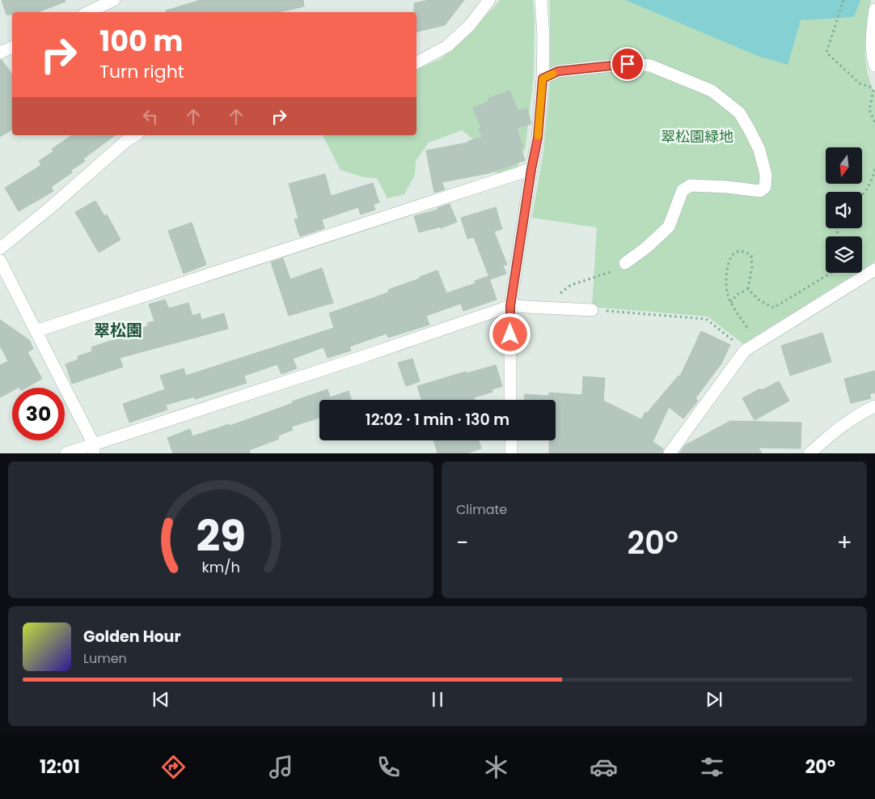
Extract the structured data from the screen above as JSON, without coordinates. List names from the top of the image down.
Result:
{
  "districts": ["翠松園"],
  "parks": ["翠松園緑地"],
  "north": "bottom",
  "page": {
    "turn": ["100 m", "Turn right"],
    "limit": "30",
    "trip": "12:02 · 1 min · 130 m",
    "tile": "Climate",
    "heat": ["−", "20°", "+"],
    "song": ["Golden Hour", "Lumen"],
    "tabs": ["12:01", "20°"],
    "gauge": ["29", "km/h"]
  }
}
